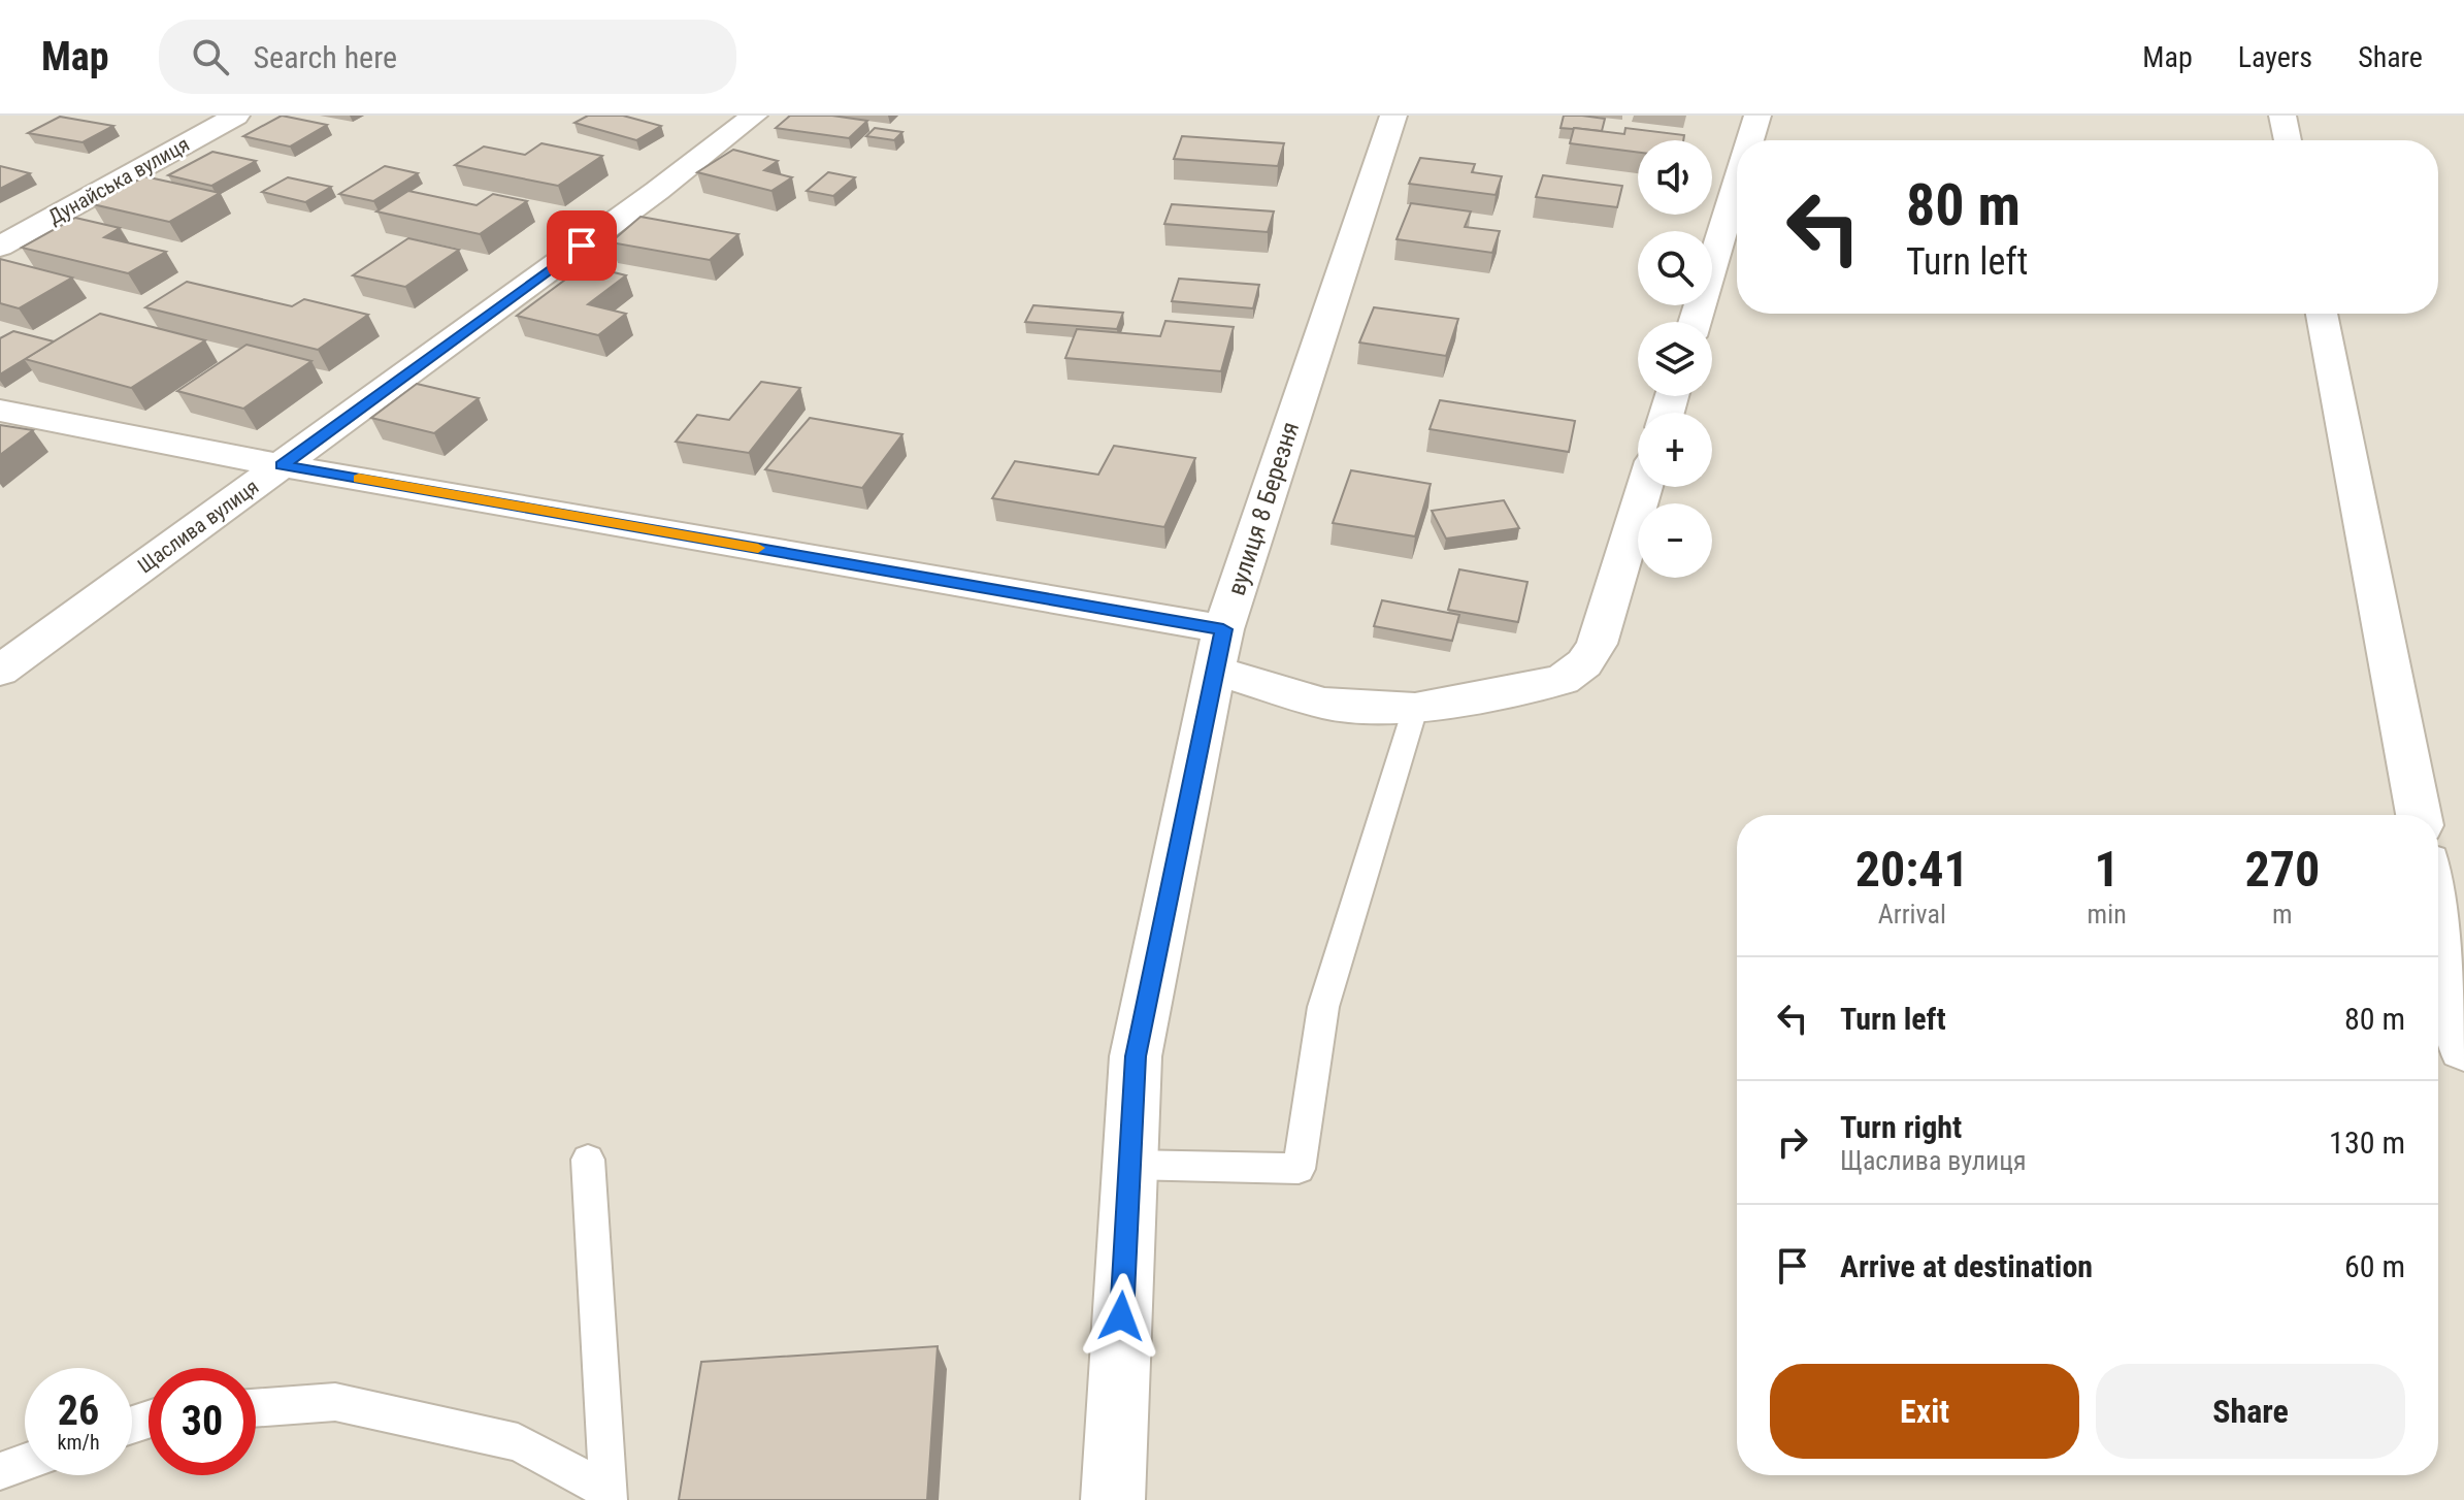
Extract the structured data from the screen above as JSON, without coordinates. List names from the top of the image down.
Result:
{
  "streets": {
    "street": ["Дунайська вулиця", "вулиця 8 Березня", "Щаслива вулиця"]
  },
  "page": {
    "header": "Map",
    "search": "Search here",
    "nav": ["Map", "Layers", "Share"],
    "map_buttons": ["+", "−"],
    "turn": ["80 m", "Turn left"],
    "eta": [
      "20:41",
      "Arrival",
      "1",
      "min",
      "270",
      "m"
    ],
    "list": [
      {
        "name": "Turn left",
        "value": "80 m"
      },
      {
        "name": "Turn right",
        "note": "Щаслива вулиця",
        "value": "130 m"
      },
      {
        "name": "Arrive at destination",
        "value": "60 m"
      }
    ],
    "buttons": ["Exit", "Share"],
    "speed": "26 km/h",
    "limit": "30"
  }
}
